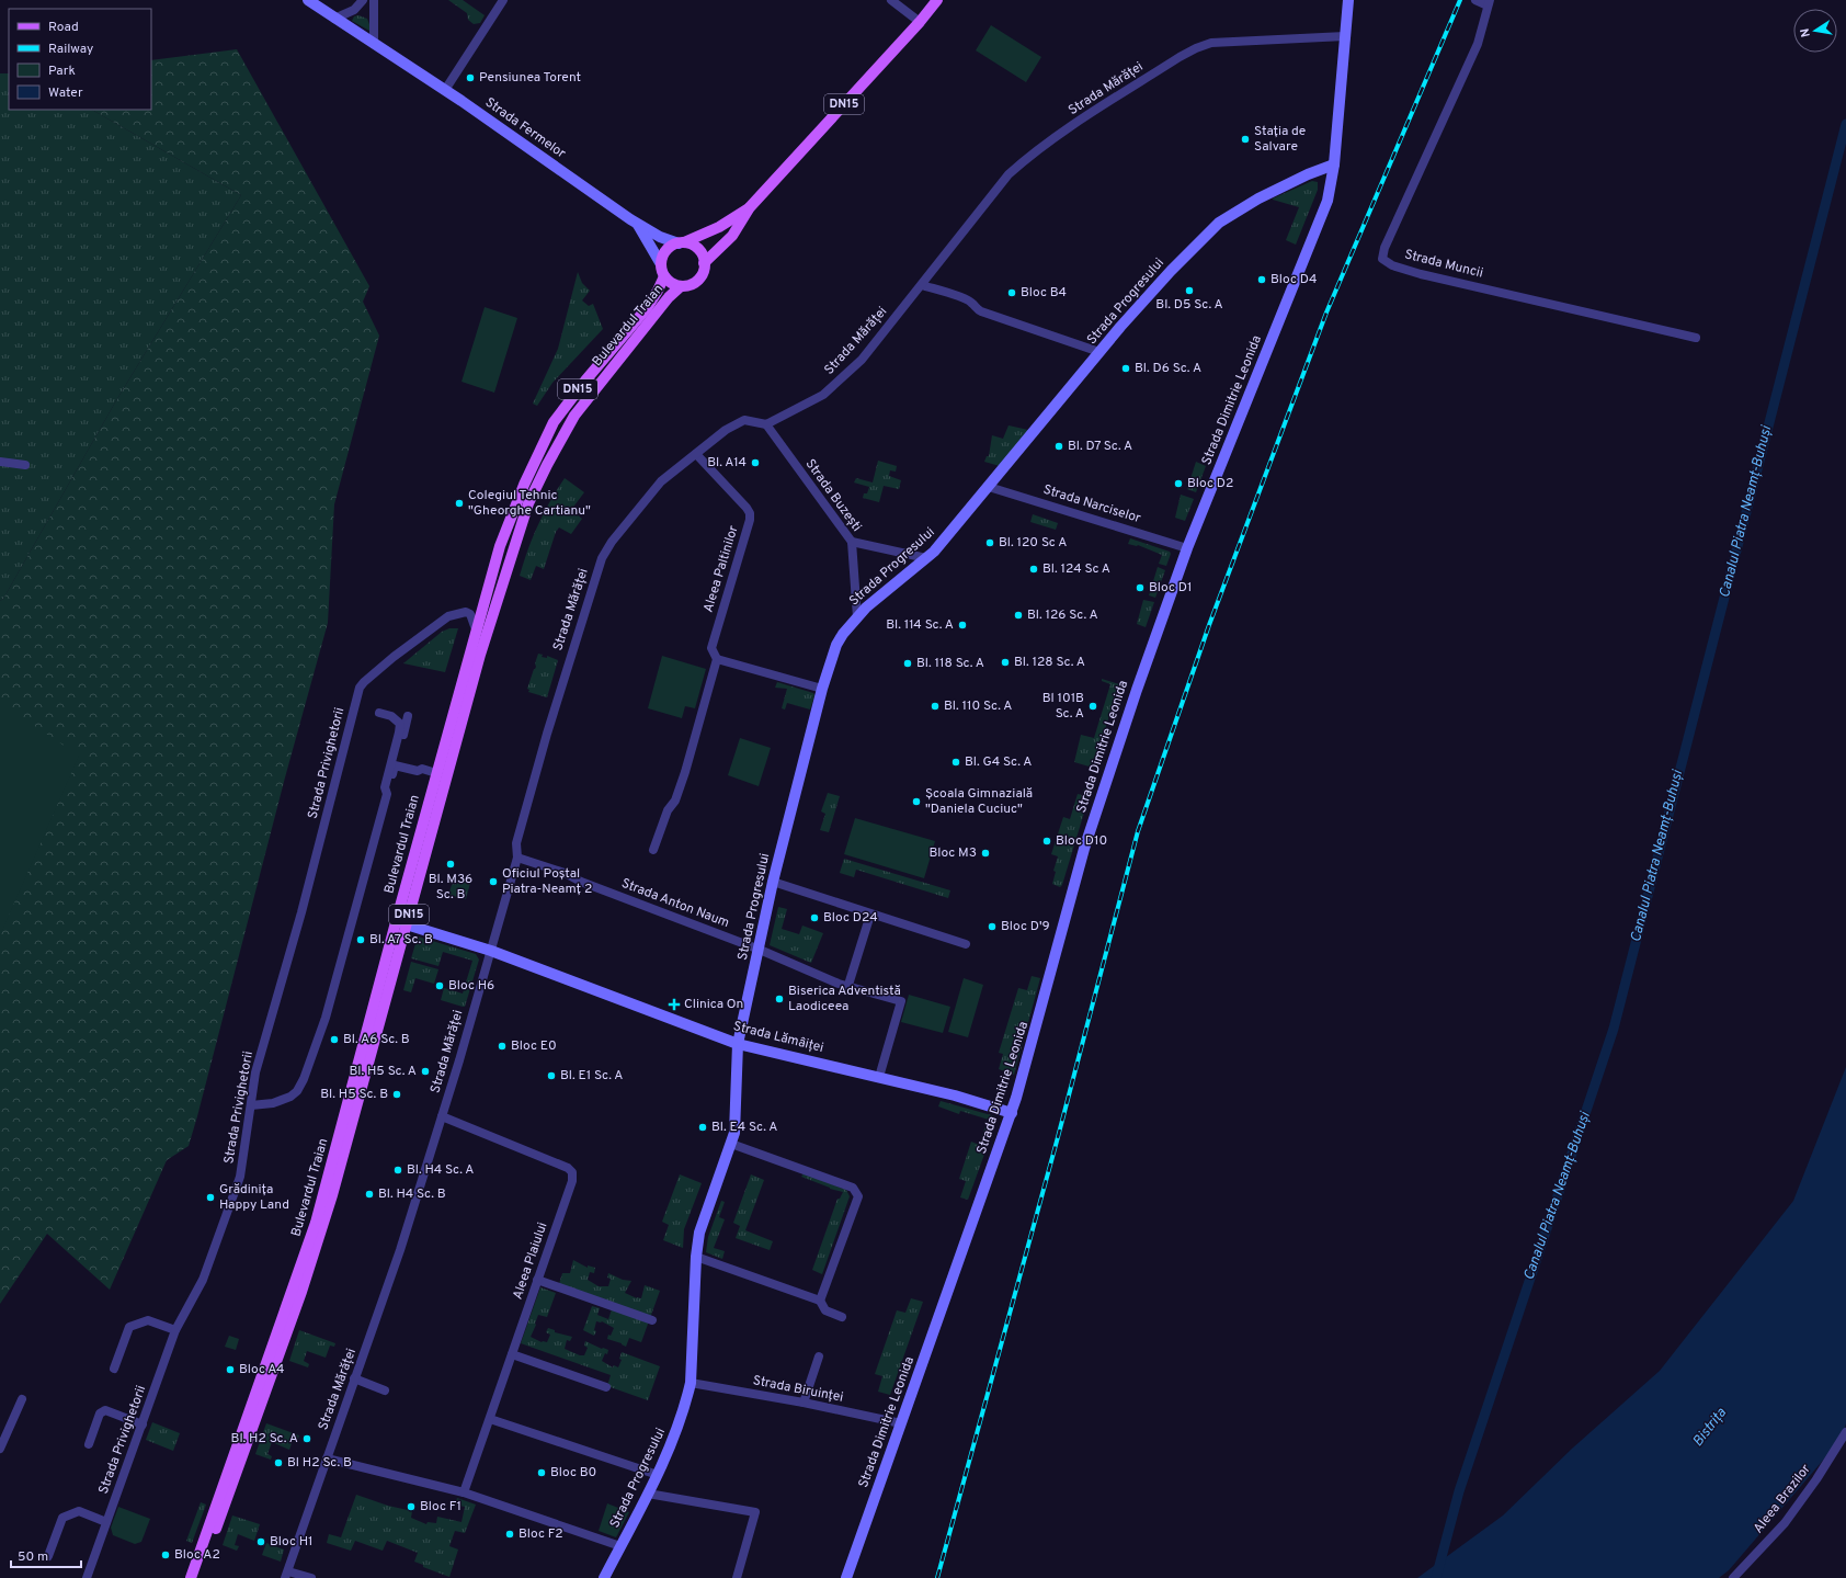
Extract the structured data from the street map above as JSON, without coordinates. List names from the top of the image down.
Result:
{
  "streets": {
    "main road": ["DN15", "Bulevardul Traian"],
    "street": [
      "Strada Mărăței",
      "Strada Fermelor",
      "Strada Muncii",
      "Strada Progresului",
      "Strada Dimitrie Leonida",
      "Strada Buzești",
      "Strada Narciselor",
      "Aleea Paltinilor",
      "Strada Privighetorii",
      "Strada Anton Naum",
      "Strada Lămâiței",
      "Aleea Plaiului",
      "Strada Biruinței",
      "Aleea Brazilor"
    ]
  },
  "crossings": [
    ["Strada Mărăței", "Strada Dimitrie Leonida"],
    ["Strada Mărăței", "Strada Buzești"],
    ["Strada Mărăței", "Aleea Paltinilor"],
    ["Strada Mărăței", "Strada Anton Naum"],
    ["Strada Mărăței", "Strada Lămâiței"],
    ["Strada Mărăței", "Aleea Plaiului"],
    ["DN15", "Strada Fermelor"],
    ["DN15", "Bulevardul Traian"],
    ["Strada Fermelor", "Bulevardul Traian"],
    ["Strada Progresului", "Strada Dimitrie Leonida"],
    ["Strada Progresului", "Strada Buzești"],
    ["Strada Progresului", "Strada Narciselor"],
    ["Strada Progresului", "Strada Anton Naum"],
    ["Strada Progresului", "Strada Lămâiței"],
    ["Strada Progresului", "Strada Biruinței"],
    ["Bulevardul Traian", "Strada Privighetorii"],
    ["Bulevardul Traian", "Strada Lămâiței"],
    ["Strada Dimitrie Leonida", "Strada Narciselor"],
    ["Strada Dimitrie Leonida", "Strada Lămâiței"],
    ["Strada Dimitrie Leonida", "Strada Biruinței"],
    ["Strada Anton Naum", "Strada Lămâiței"]
  ],
  "water": ["Canalul Piatra Neamț-Buhuși", "Bistrița"],
  "places": {
    "other": [
      "Pensiunea Torent",
      "Stația de Salvare",
      "Bloc D4",
      "Bl. D5 Sc. A",
      "Bloc B4",
      "Bl. D6 Sc. A",
      "Bl. D7 Sc. A",
      "Bl. A14",
      "Bloc D2",
      "Colegiul Tehnic \"Gheorghe Cartianu\"",
      "Bl. 120 Sc A",
      "Bl. 124 Sc A",
      "Bloc D1",
      "Bl. 126 Sc. A",
      "Bl. 114 Sc. A",
      "Bl. 128 Sc. A",
      "Bl. 118 Sc. A",
      "Bl. 110 Sc. A",
      "Bl 101B Sc. A",
      "Bl. G4 Sc. A",
      "Școala Gimnazială \"Daniela Cuciuc\"",
      "Bloc D10",
      "Bloc M3",
      "Bl. M36 Sc. B",
      "Oficiul Poștal Piatra-Neamț 2",
      "Bloc D24",
      "Bloc D'9",
      "Bl. A7 Sc. B",
      "Bloc H6",
      "Biserica Adventistă Laodiceea",
      "Bl. A6 Sc. B",
      "Bloc E0",
      "Bl. H5 Sc. A",
      "Bl. E1 Sc. A",
      "Bl. H5 Sc. B",
      "Bl. E4 Sc. A",
      "Bl. H4 Sc. A",
      "Bl. H4 Sc. B",
      "Grădinița Happy Land",
      "Bloc A4",
      "Bl. H2 Sc. A",
      "Bl H2 Sc. B",
      "Bloc B0",
      "Bloc F1",
      "Bloc F2",
      "Bloc H1",
      "Bloc A2"
    ],
    "health": ["Clinica On"]
  },
  "legend": [
    "Road",
    "Railway",
    "Park",
    "Water"
  ],
  "scale_bar": "50 m",
  "north": "left"
}
